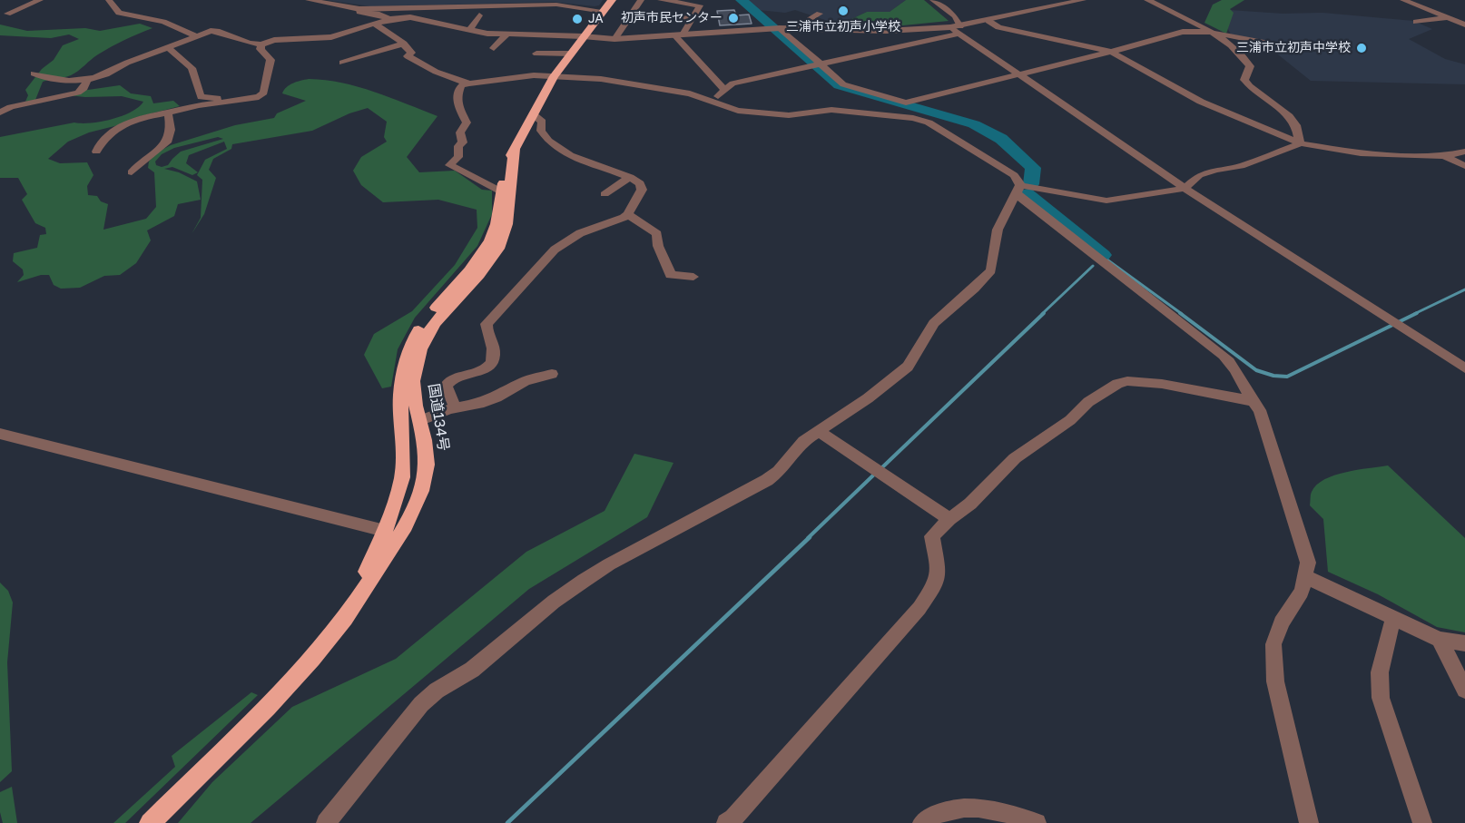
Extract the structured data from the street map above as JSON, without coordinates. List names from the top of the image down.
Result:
{
  "streets": {
    "highway": ["国道134号"]
  },
  "places": [
    "三浦市立初声小学校",
    "初声市民センター",
    "JA",
    "三浦市立初声中学校"
  ]
}
